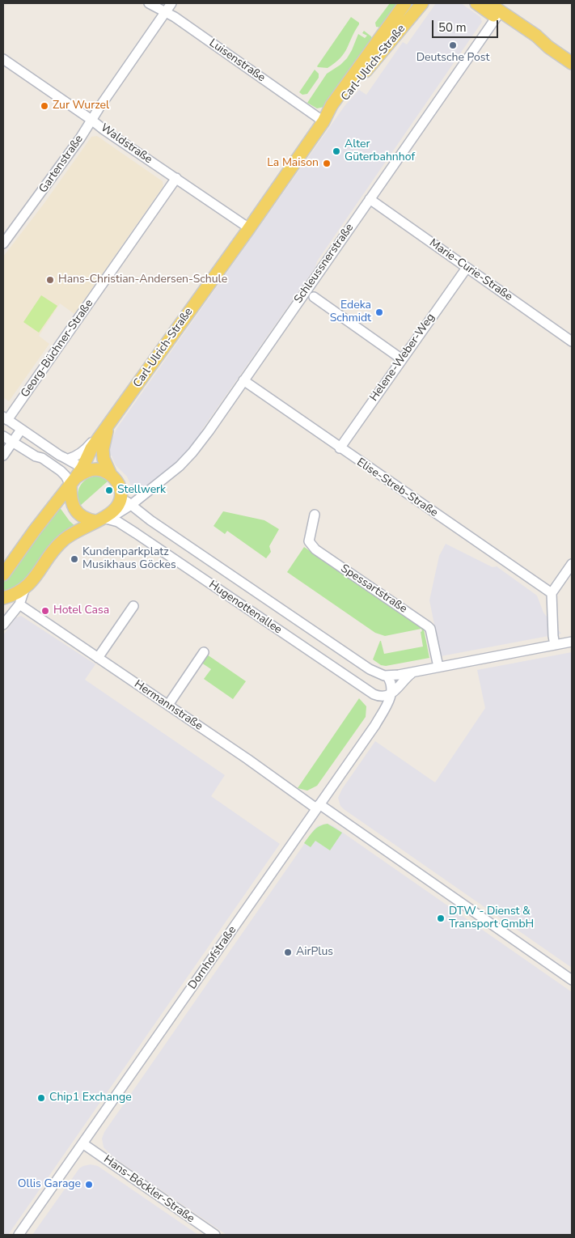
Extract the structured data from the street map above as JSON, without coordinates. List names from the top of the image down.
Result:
{
  "streets": {
    "main road": ["Carl-Ulrich-Straße", "Hugenottenallee"],
    "street": [
      "Luisenstraße",
      "Waldstraße",
      "Gartenstraße",
      "Schleussnerstraße",
      "Marie-Curie-Straße",
      "Georg-Büchner-Straße",
      "Helene-Weber-Weg",
      "Elise-Streb-Straße",
      "Spessartstraße",
      "Hermannstraße",
      "Dornhofstraße",
      "Hans-Böckler-Straße"
    ]
  },
  "crossings": [
    ["Luisenstraße", "Carl-Ulrich-Straße"],
    ["Luisenstraße", "Gartenstraße"],
    ["Carl-Ulrich-Straße", "Waldstraße"],
    ["Carl-Ulrich-Straße", "Schleussnerstraße"],
    ["Carl-Ulrich-Straße", "Hugenottenallee"],
    ["Waldstraße", "Gartenstraße"],
    ["Waldstraße", "Georg-Büchner-Straße"],
    ["Schleussnerstraße", "Marie-Curie-Straße"],
    ["Schleussnerstraße", "Elise-Streb-Straße"],
    ["Schleussnerstraße", "Hugenottenallee"],
    ["Marie-Curie-Straße", "Helene-Weber-Weg"],
    ["Helene-Weber-Weg", "Elise-Streb-Straße"],
    ["Hugenottenallee", "Dornhofstraße"],
    ["Hermannstraße", "Dornhofstraße"],
    ["Dornhofstraße", "Hans-Böckler-Straße"]
  ],
  "places": [
    "Deutsche Post",
    "Zur Wurzel",
    "Alter Güterbahnhof",
    "La Maison",
    "Hans-Christian-Andersen-Schule",
    "Edeka Schmidt",
    "Stellwerk",
    "Kundenparkplatz Musikhaus Göckes",
    "Hotel Casa",
    "DTW - Dienst & Transport GmbH",
    "AirPlus",
    "Chip1 Exchange",
    "Ollis Garage"
  ],
  "scale_bar": "50 m"
}
